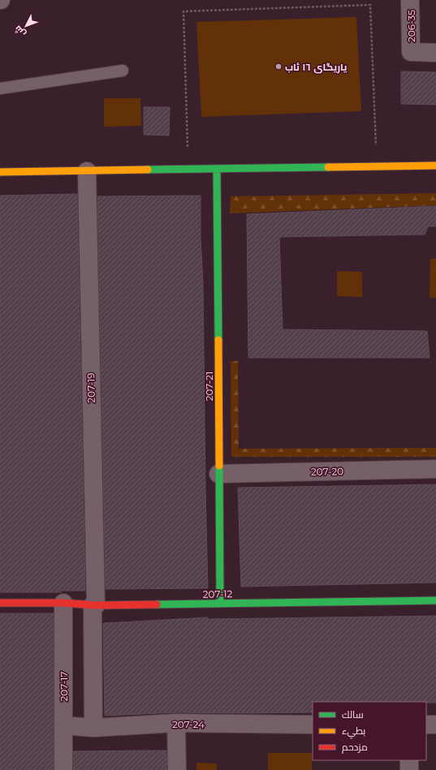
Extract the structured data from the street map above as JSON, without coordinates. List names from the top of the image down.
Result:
{
  "streets": {
    "street": [
      "206-35",
      "207-21",
      "207-19",
      "207-20",
      "207-12",
      "207-17",
      "207-24"
    ]
  },
  "crossings": [
    ["207-21", "207-20"],
    ["207-21", "207-12"],
    ["207-19", "207-12"],
    ["207-12", "207-17"],
    ["207-17", "207-24"]
  ],
  "places": ["یاریگای ١٦ ئاب"],
  "legend": ["سالك", "بطيء", "مزدحم"],
  "north": "bottom left"
}
